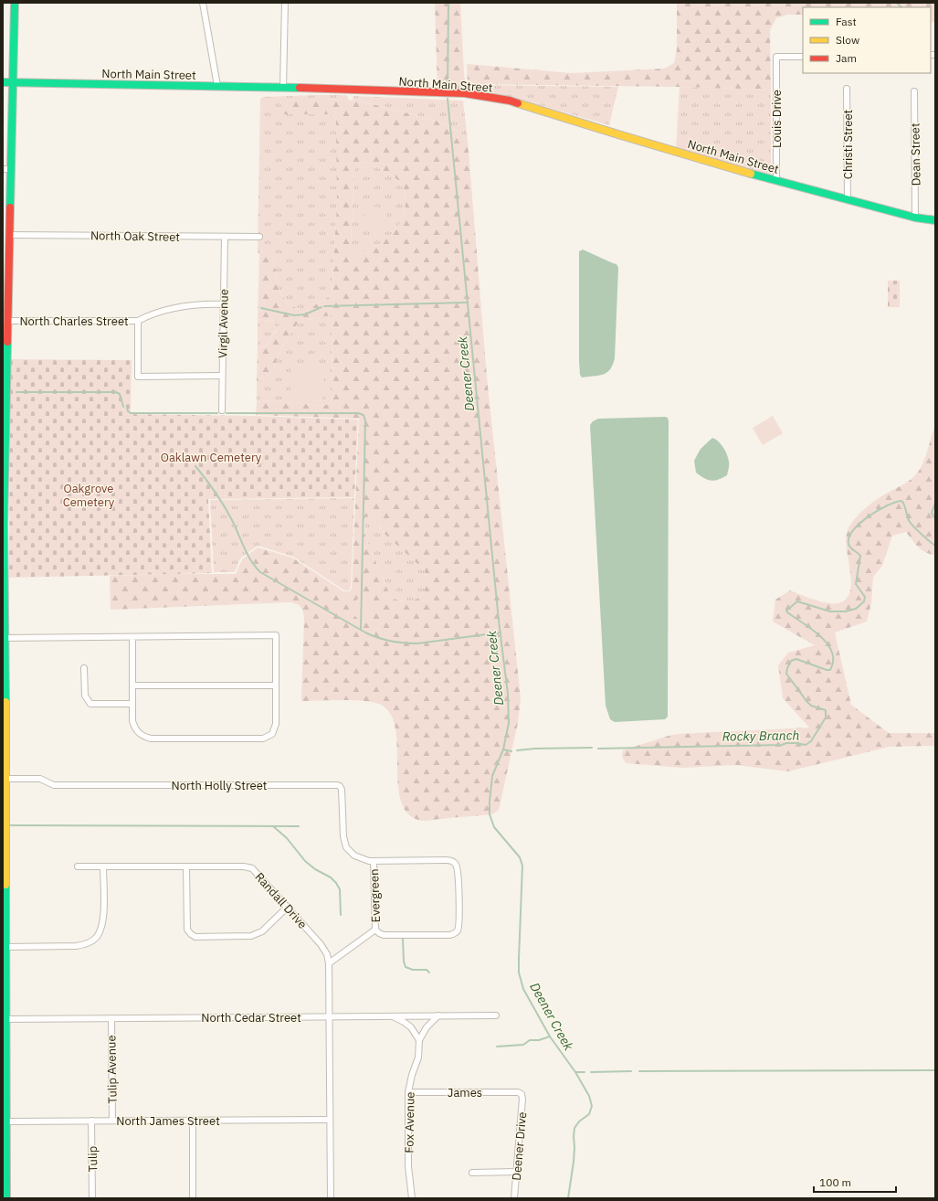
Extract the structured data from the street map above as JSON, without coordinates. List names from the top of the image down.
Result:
{
  "streets": {
    "street": [
      "North Main Street",
      "Louis Drive",
      "Christi Street",
      "Dean Street",
      "North Oak Street",
      "North Charles Street",
      "Virgil Avenue",
      "North Holly Street",
      "Evergreen",
      "Randall Drive",
      "North Cedar Street",
      "Tulip Avenue",
      "James",
      "North James Street",
      "Fox Avenue",
      "Deener Drive",
      "Tulip"
    ]
  },
  "crossings": [
    ["North Main Street", "Louis Drive"],
    ["North Main Street", "Christi Street"],
    ["North Main Street", "Dean Street"],
    ["North Oak Street", "Virgil Avenue"],
    ["North Charles Street", "Virgil Avenue"],
    ["North Holly Street", "Evergreen"],
    ["Randall Drive", "North Cedar Street"],
    ["Randall Drive", "North James Street"],
    ["North Cedar Street", "Tulip Avenue"],
    ["Tulip Avenue", "North James Street"],
    ["James", "Fox Avenue"],
    ["James", "Deener Drive"],
    ["North James Street", "Tulip"]
  ],
  "water": ["Deener Creek", "Rocky Branch"],
  "parks": ["Oaklawn Cemetery", "Oakgrove Cemetery"],
  "legend": ["Fast", "Slow", "Jam"],
  "scale_bar": "100 m"
}
